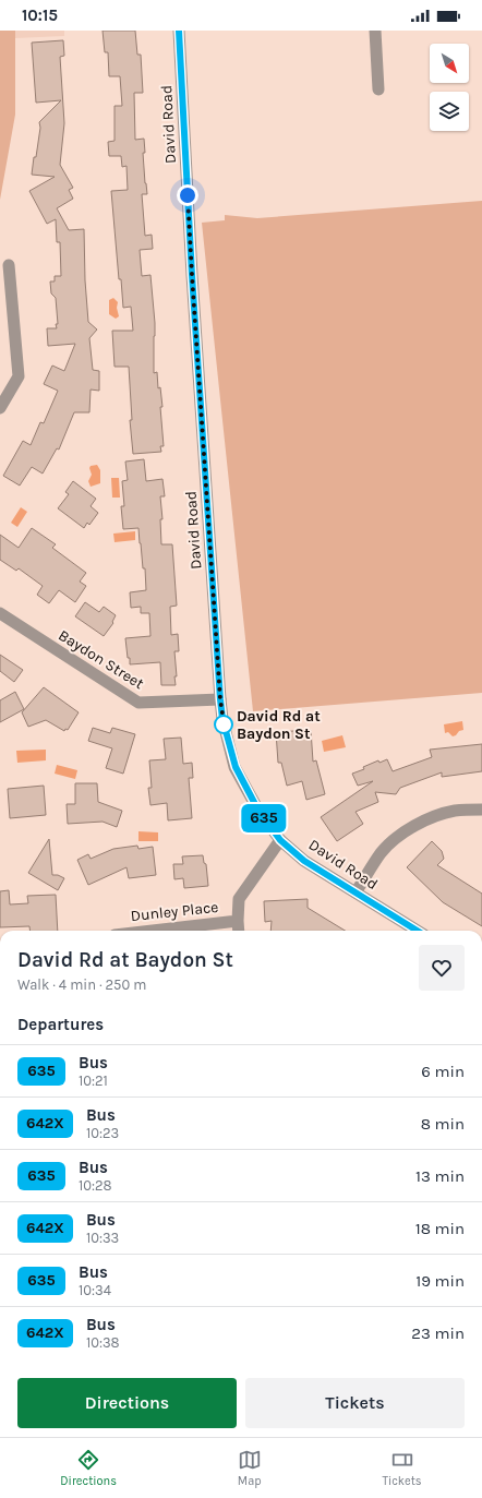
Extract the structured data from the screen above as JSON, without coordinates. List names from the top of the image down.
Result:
{
  "streets": {
    "street": ["David Road", "Baydon Street", "Dunley Place"]
  },
  "crossings": [
    ["David Road", "Baydon Street"]
  ],
  "places": ["David Rd at Baydon St"],
  "lines": ["bus line 635"],
  "north": "bottom right",
  "page": {
    "status": "10:15",
    "on_map": "635",
    "heading": [
      ["David Rd at Baydon St", "Walk · 4 min · 250 m"],
      "Departures"
    ],
    "list": [
      {
        "mark": "635",
        "name": "Bus",
        "note": "10:21",
        "value": "6 min"
      },
      {
        "mark": "642X",
        "name": "Bus",
        "note": "10:23",
        "value": "8 min"
      },
      {
        "mark": "635",
        "name": "Bus",
        "note": "10:28",
        "value": "13 min"
      },
      {
        "mark": "642X",
        "name": "Bus",
        "note": "10:33",
        "value": "18 min"
      },
      {
        "mark": "635",
        "name": "Bus",
        "note": "10:34",
        "value": "19 min"
      },
      {
        "mark": "642X",
        "name": "Bus",
        "note": "10:38",
        "value": "23 min"
      }
    ],
    "buttons": ["Directions", "Tickets"],
    "tabs": ["Directions", "Map", "Tickets"]
  }
}
